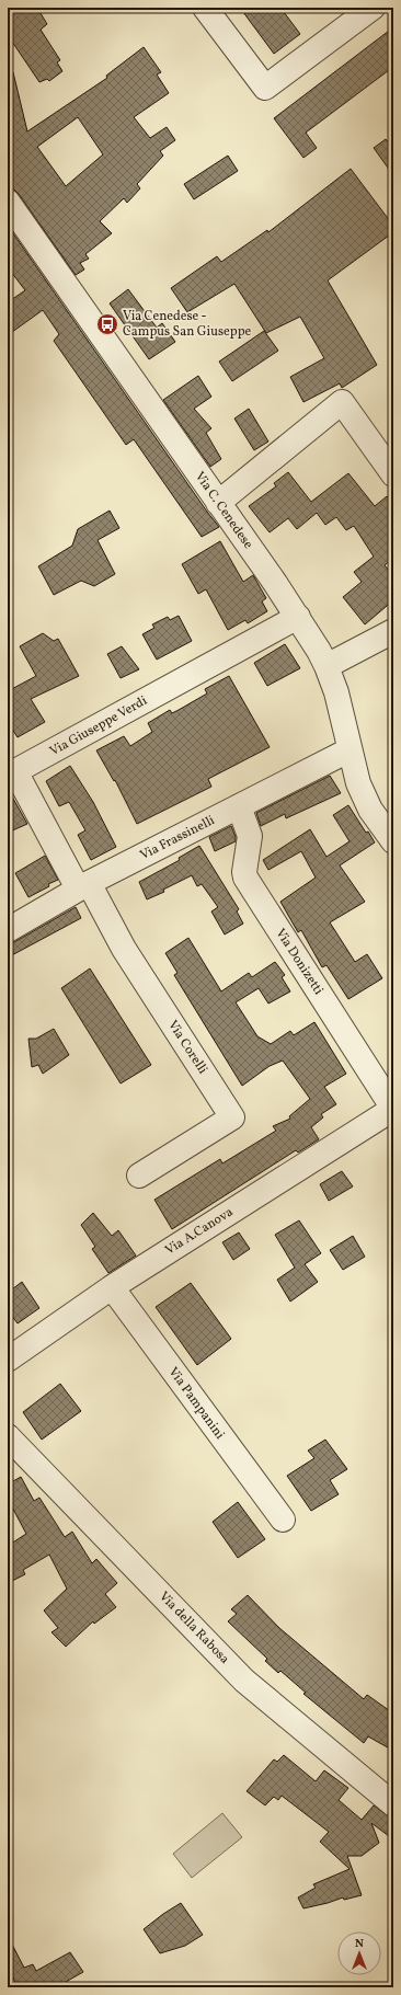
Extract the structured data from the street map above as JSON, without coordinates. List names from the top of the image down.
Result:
{
  "streets": {
    "street": [
      "Via C. Cenedese",
      "Via Giuseppe Verdi",
      "Via Frassinelli",
      "Via Donizetti",
      "Via Corelli",
      "Via A.Canova",
      "Via Pampanini",
      "Via della Rabosa"
    ]
  },
  "crossings": [
    ["Via C. Cenedese", "Via Giuseppe Verdi"],
    ["Via C. Cenedese", "Via Frassinelli"],
    ["Via Giuseppe Verdi", "Via Frassinelli"],
    ["Via Giuseppe Verdi", "Via Corelli"],
    ["Via Frassinelli", "Via Donizetti"],
    ["Via Frassinelli", "Via Corelli"],
    ["Via Donizetti", "Via A.Canova"],
    ["Via A.Canova", "Via Pampanini"]
  ],
  "places": {
    "bus stop": ["Via Cenedese - Campus San Giuseppe"]
  },
  "north": "top"
}
